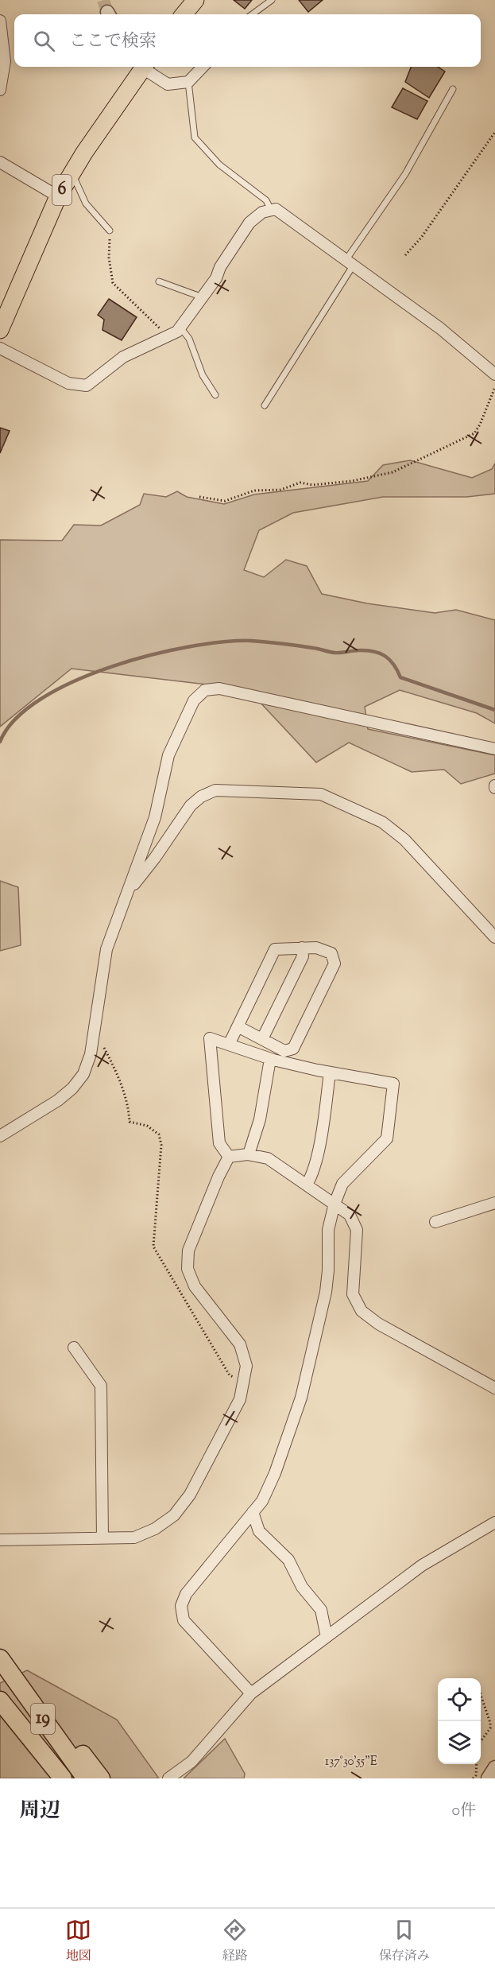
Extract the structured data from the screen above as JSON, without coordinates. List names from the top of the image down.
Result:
{
  "streets": {
    "highway": ["19"],
    "main road": ["6"]
  },
  "page": {
    "search": "ここで検索",
    "heading": ["周辺", "0件"],
    "nav": ["地図", "経路", "保存済み"]
  },
  "coordinates": ["137°30'55\"E"]
}
